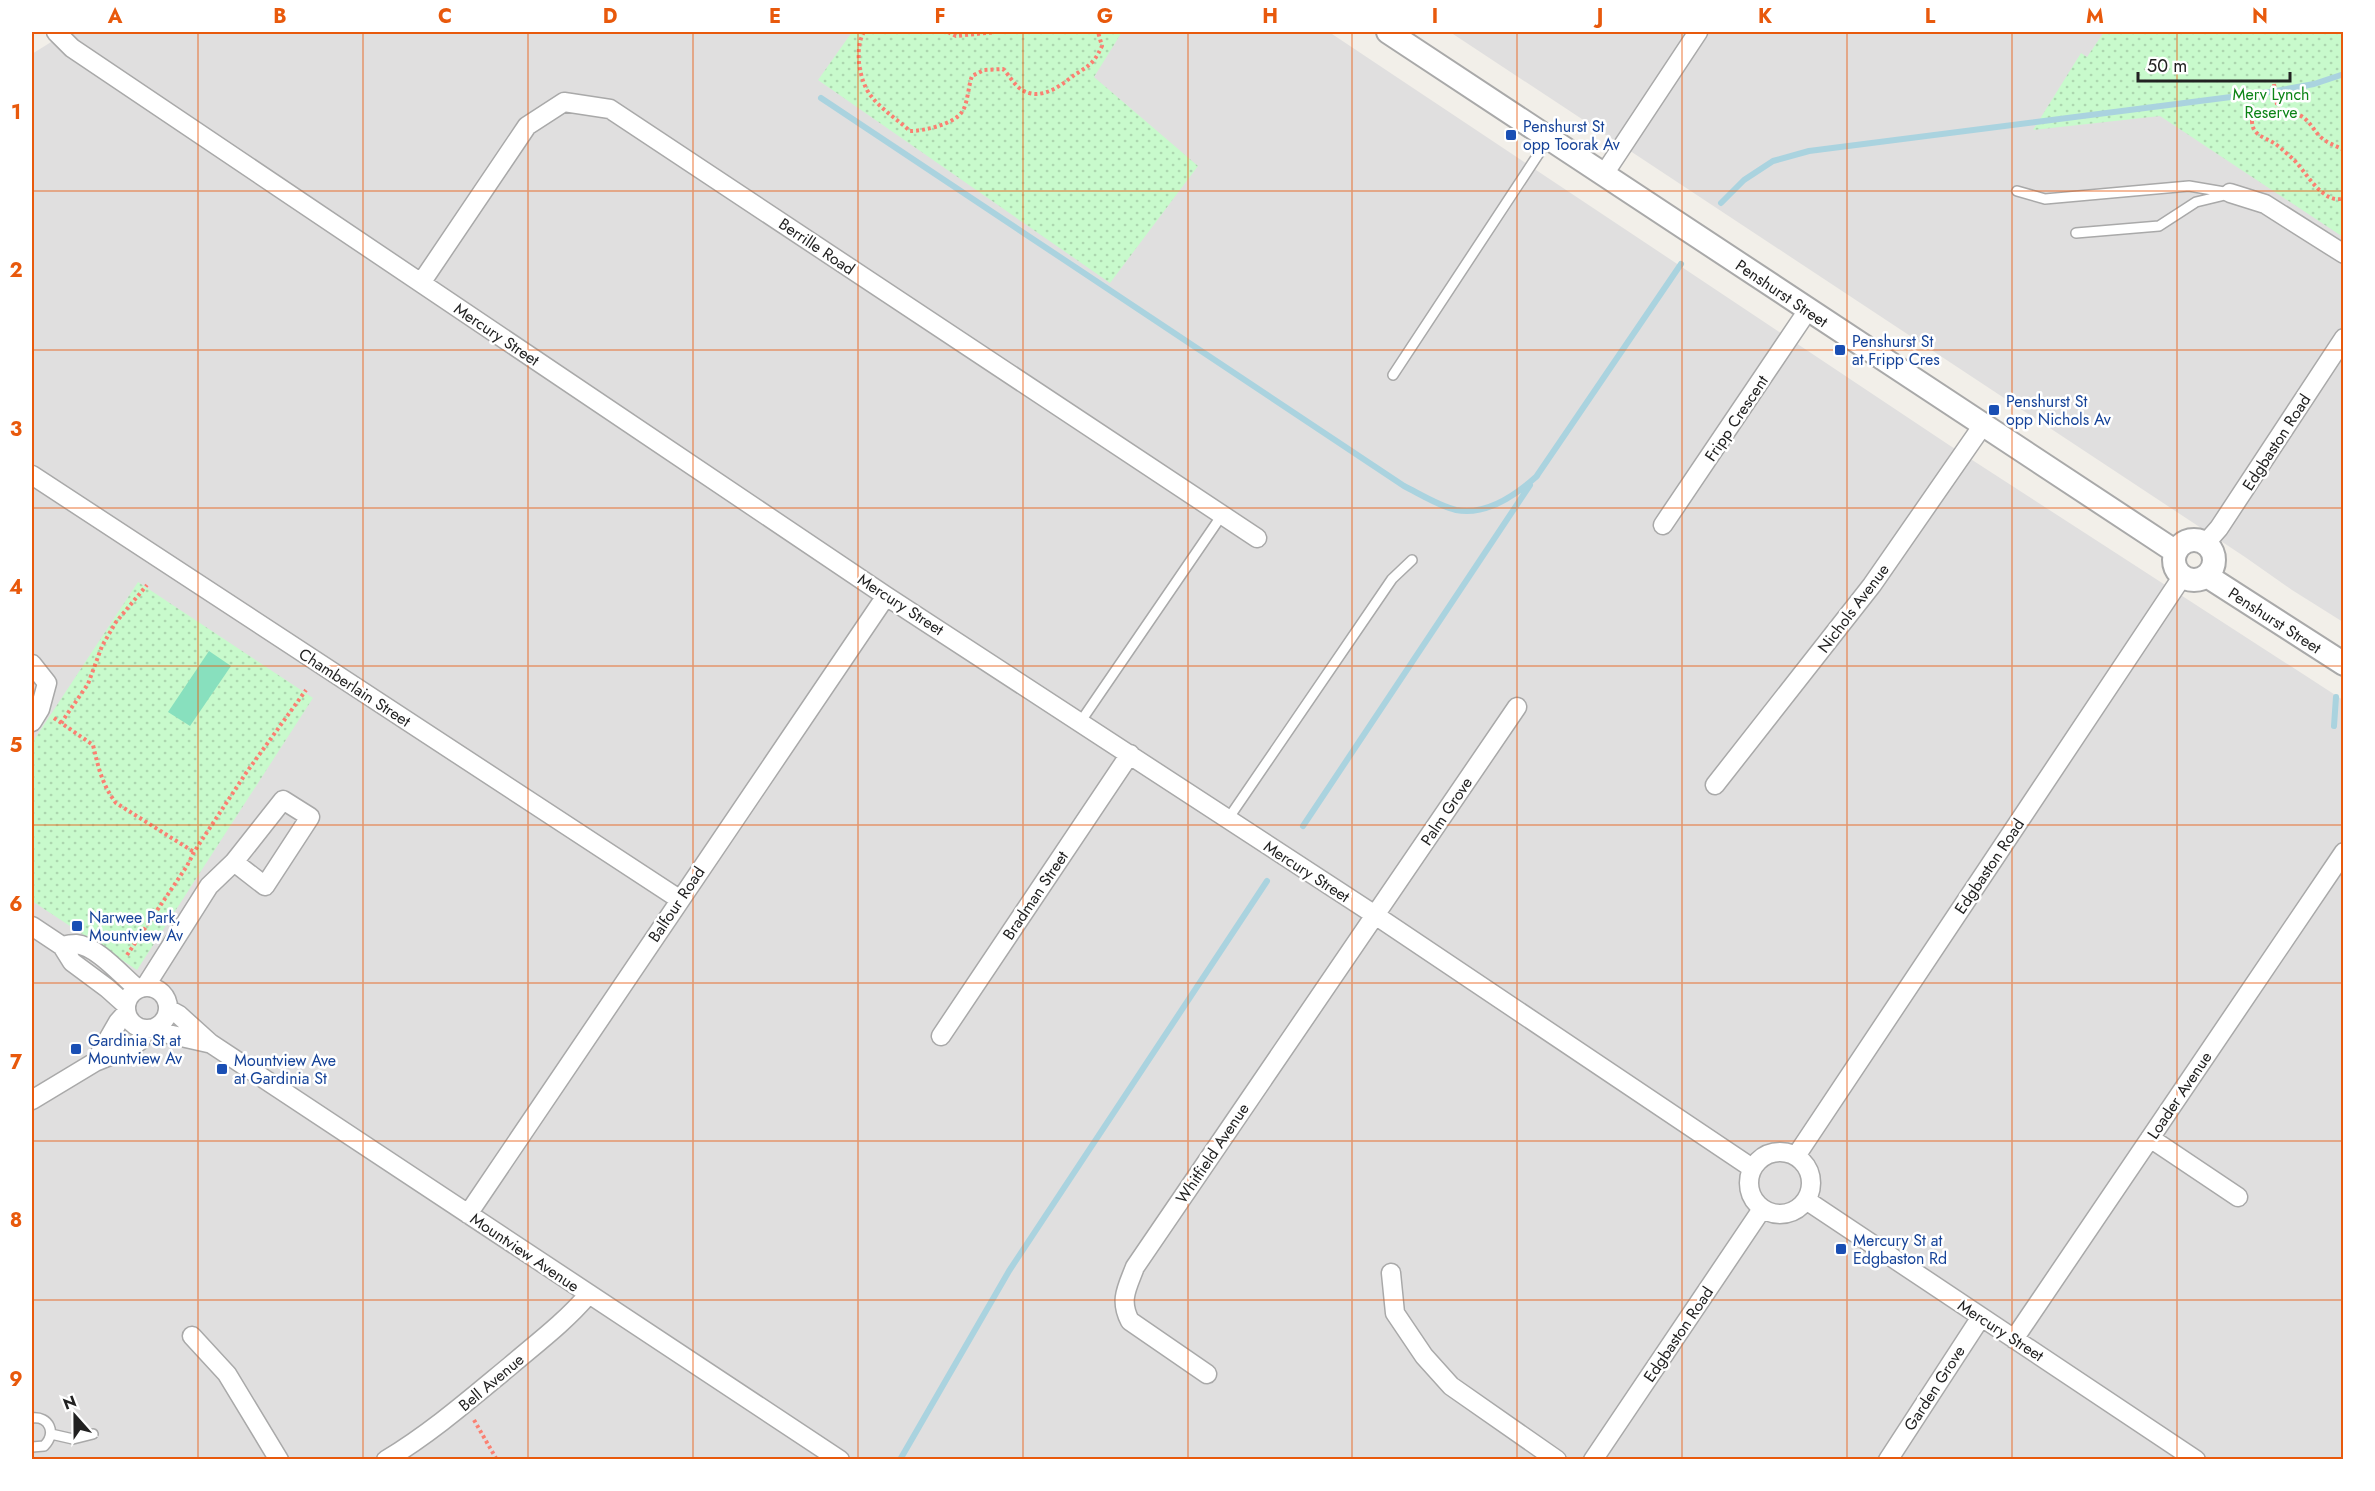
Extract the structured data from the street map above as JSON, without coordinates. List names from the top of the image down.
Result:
{
  "streets": {
    "street": [
      "Berrille Road",
      "Penshurst Street",
      "Mercury Street",
      "Fripp Crescent",
      "Edgbaston Road",
      "Nichols Avenue",
      "Chamberlain Street",
      "Palm Grove",
      "Bradman Street",
      "Balfour Road",
      "Loader Avenue",
      "Whitfield Avenue",
      "Mountview Avenue",
      "Bell Avenue",
      "Garden Grove"
    ]
  },
  "crossings": [
    ["Berrille Road", "Mercury Street"],
    ["Penshurst Street", "Fripp Crescent"],
    ["Penshurst Street", "Edgbaston Road"],
    ["Penshurst Street", "Nichols Avenue"],
    ["Mercury Street", "Edgbaston Road"],
    ["Mercury Street", "Palm Grove"],
    ["Mercury Street", "Bradman Street"],
    ["Mercury Street", "Balfour Road"],
    ["Mercury Street", "Loader Avenue"],
    ["Mercury Street", "Whitfield Avenue"],
    ["Mercury Street", "Garden Grove"],
    ["Chamberlain Street", "Balfour Road"],
    ["Palm Grove", "Whitfield Avenue"],
    ["Balfour Road", "Mountview Avenue"],
    ["Mountview Avenue", "Bell Avenue"]
  ],
  "parks": ["Merv Lynch Reserve"],
  "places": {
    "transit": [
      "Penshurst St opp Toorak Av",
      "Penshurst St at Fripp Cres",
      "Penshurst St opp Nichols Av",
      "Narwee Park, Mountview Av",
      "Gardinia St at Mountview Av",
      "Mountview Ave at Gardinia St",
      "Mercury St at Edgbaston Rd"
    ]
  },
  "scale_bar": "50 m",
  "north": "top",
  "grid": {
    "columns": [
      "A",
      "B",
      "C",
      "D",
      "E",
      "F",
      "G",
      "H",
      "I",
      "J",
      "K",
      "L",
      "M",
      "N"
    ],
    "rows": [
      "1",
      "2",
      "3",
      "4",
      "5",
      "6",
      "7",
      "8",
      "9"
    ]
  }
}
